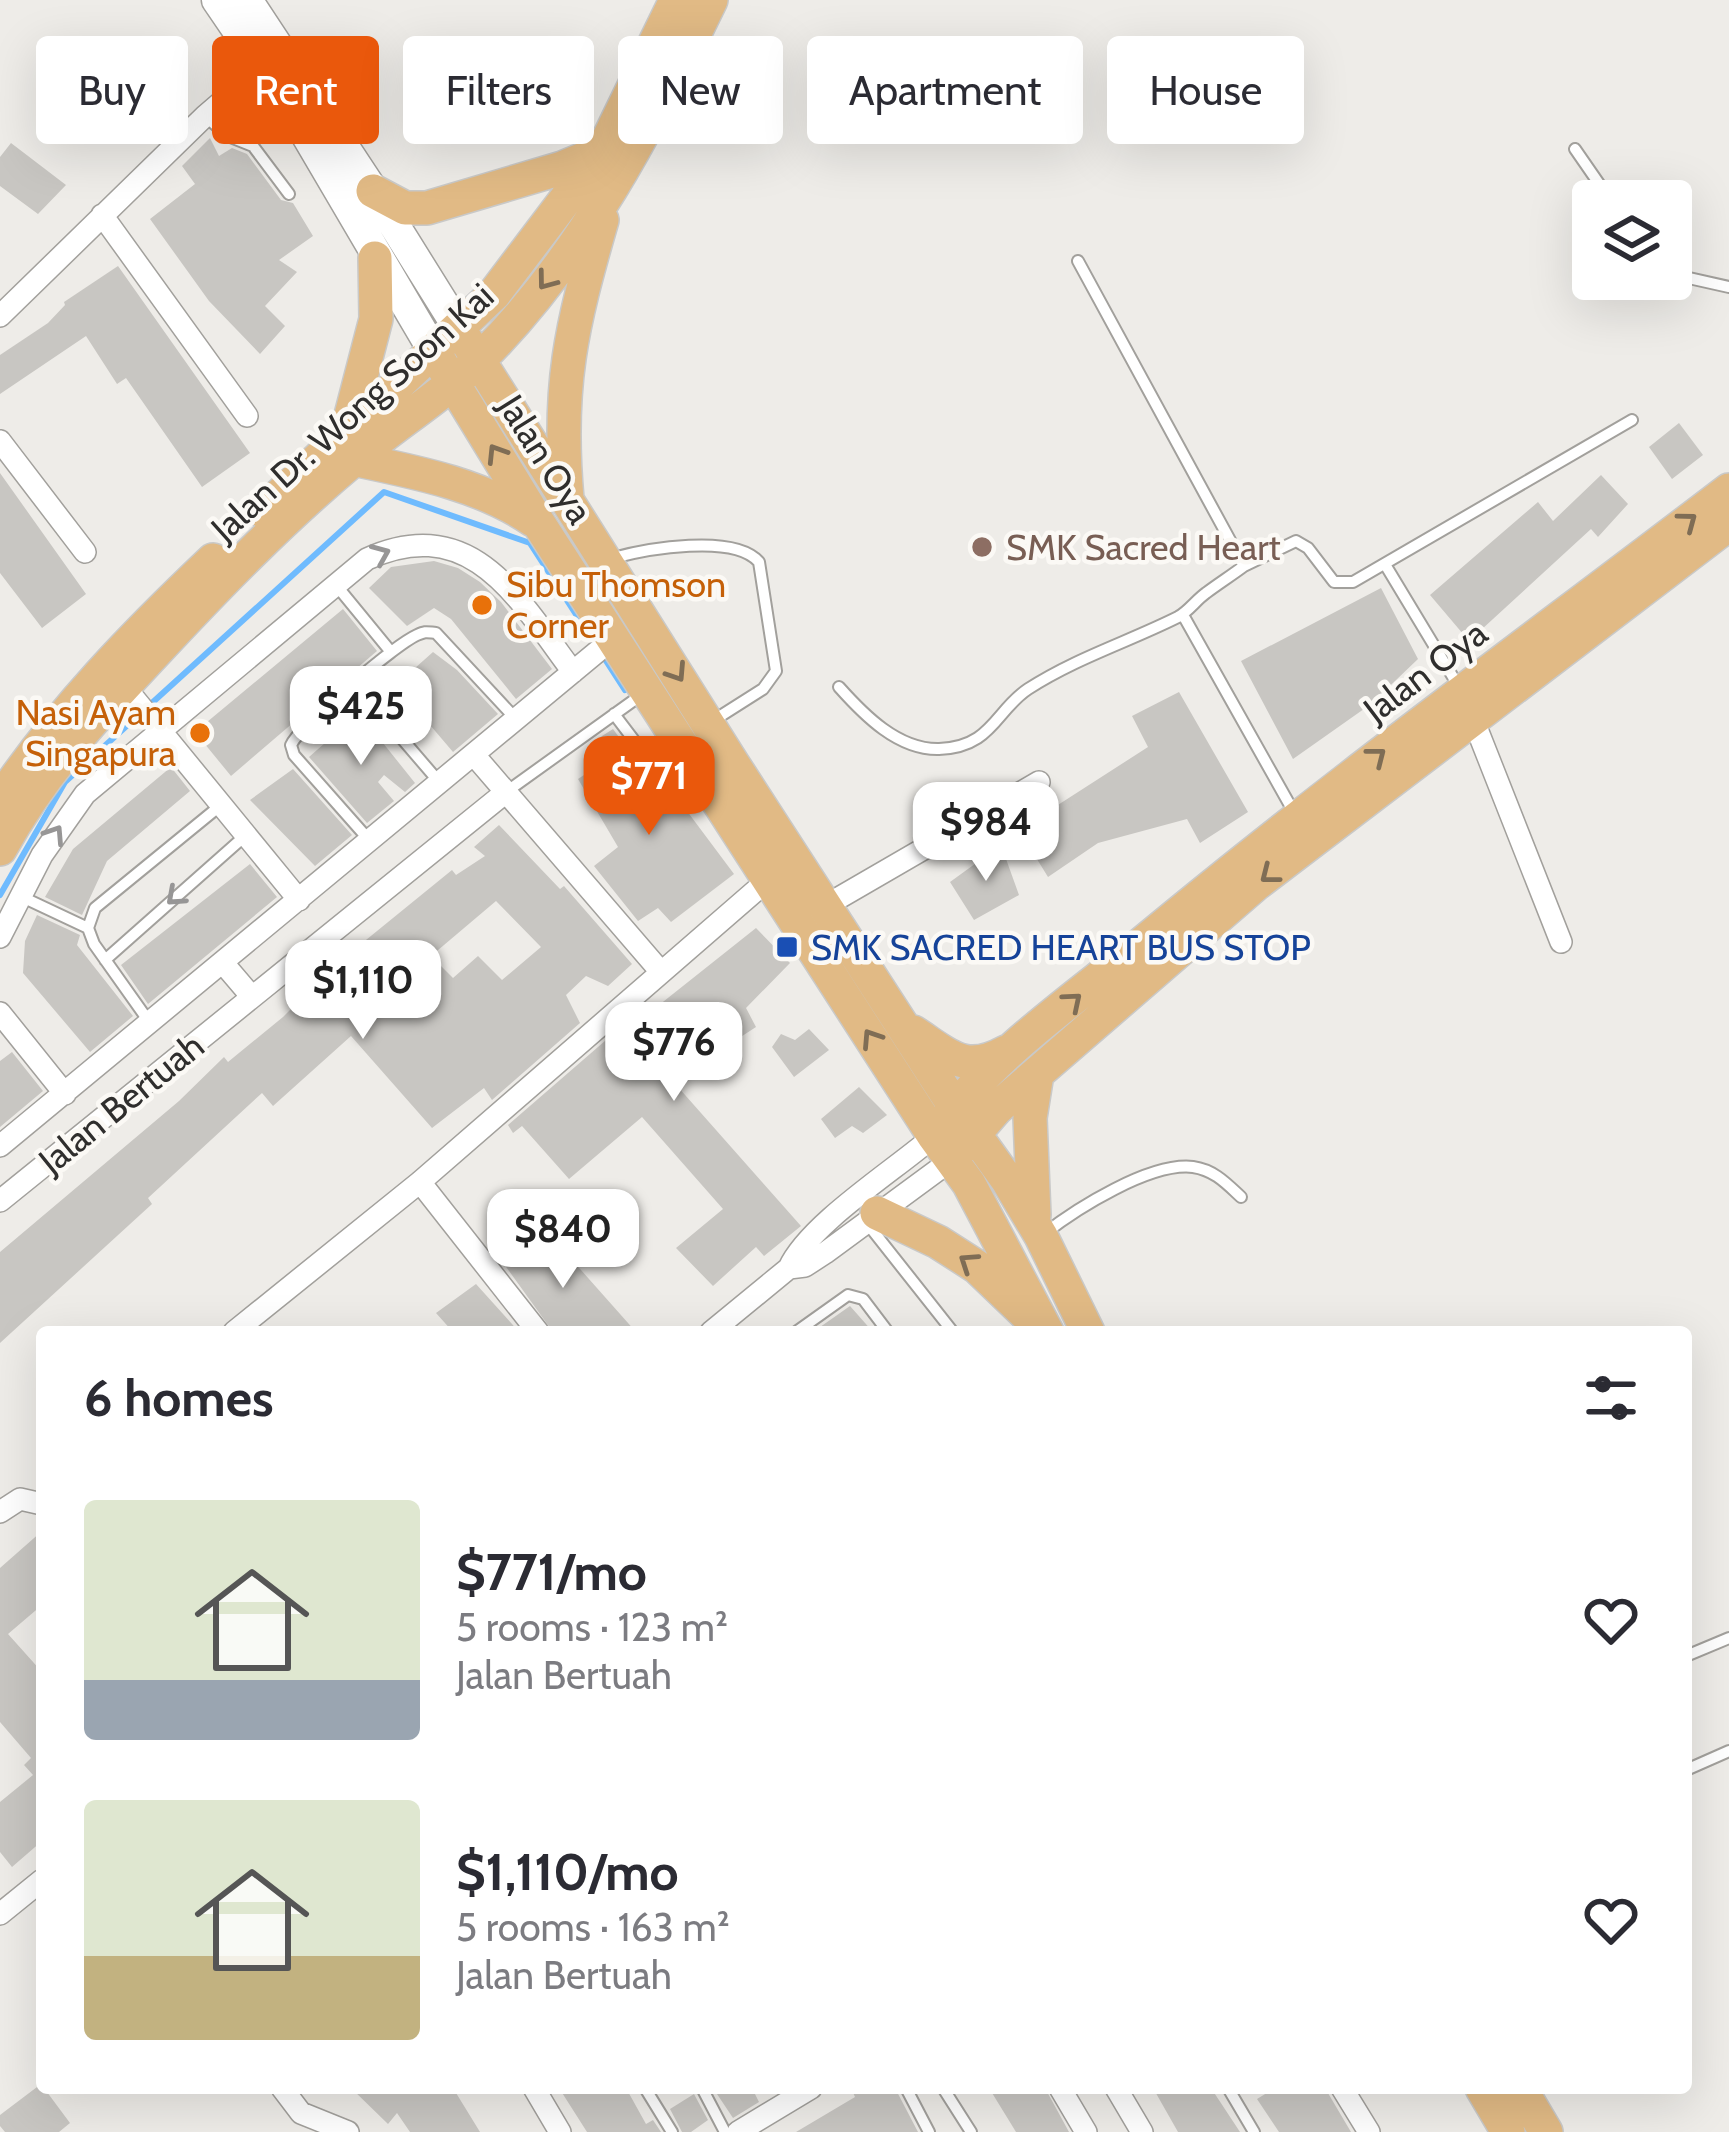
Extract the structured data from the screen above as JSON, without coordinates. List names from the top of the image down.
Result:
{
  "streets": {
    "main road": ["Jalan Dr. Wong Soon Kai", "Jalan Oya"],
    "street": ["Jalan Bertuah"]
  },
  "crossings": [
    ["Jalan Dr. Wong Soon Kai", "Jalan Oya"]
  ],
  "places": {
    "other": ["SMK Sacred Heart", "Sibu Thomson Corner", "Nasi Ayam Singapura"],
    "transit": ["SMK SACRED HEART BUS STOP"]
  },
  "page": {
    "chip": [
      "Buy",
      "Rent",
      "Filters",
      "New",
      "Apartment",
      "House"
    ],
    "price": [
      "$425",
      "$771",
      "$984",
      "$1,110",
      "$776",
      "$840"
    ],
    "heading": "6 homes",
    "list": [
      {
        "name": "$771/mo",
        "note": "5 rooms · 123 m² · Jalan Bertuah"
      },
      {
        "name": "$1,110/mo",
        "note": "5 rooms · 163 m² · Jalan Bertuah"
      }
    ]
  }
}
